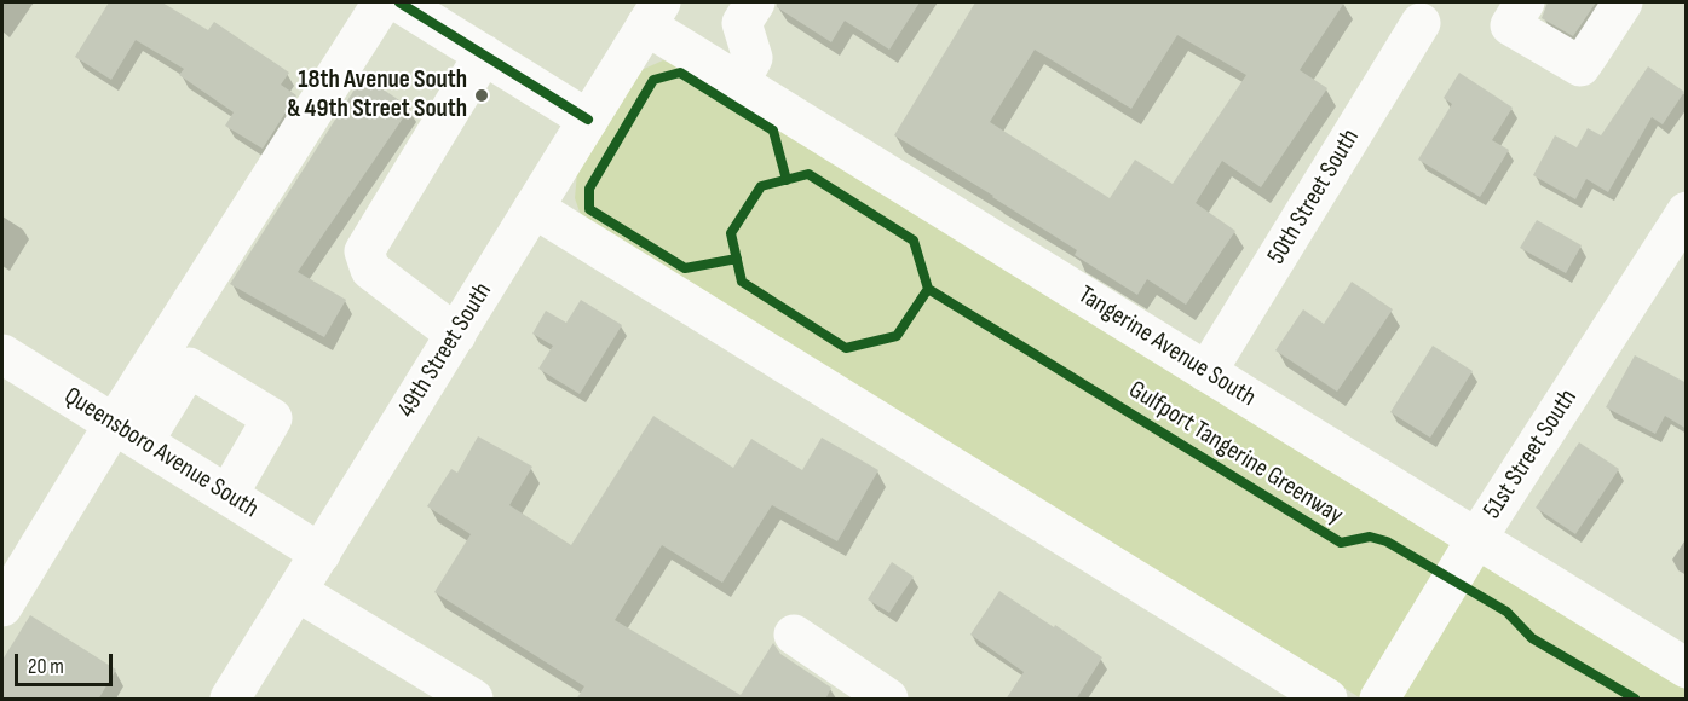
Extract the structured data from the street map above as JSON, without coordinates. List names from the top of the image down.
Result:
{
  "streets": {
    "street": [
      "50th Street South",
      "Tangerine Avenue South",
      "49th Street South",
      "Queensboro Avenue South",
      "51st Street South"
    ],
    "cycle path": ["Gulfport Tangerine Greenway"]
  },
  "crossings": [
    ["50th Street South", "Tangerine Avenue South"],
    ["Tangerine Avenue South", "49th Street South"],
    ["Tangerine Avenue South", "51st Street South"],
    ["49th Street South", "Queensboro Avenue South"]
  ],
  "places": ["18th Avenue South & 49th Street South"],
  "scale_bar": "20 m"
}
